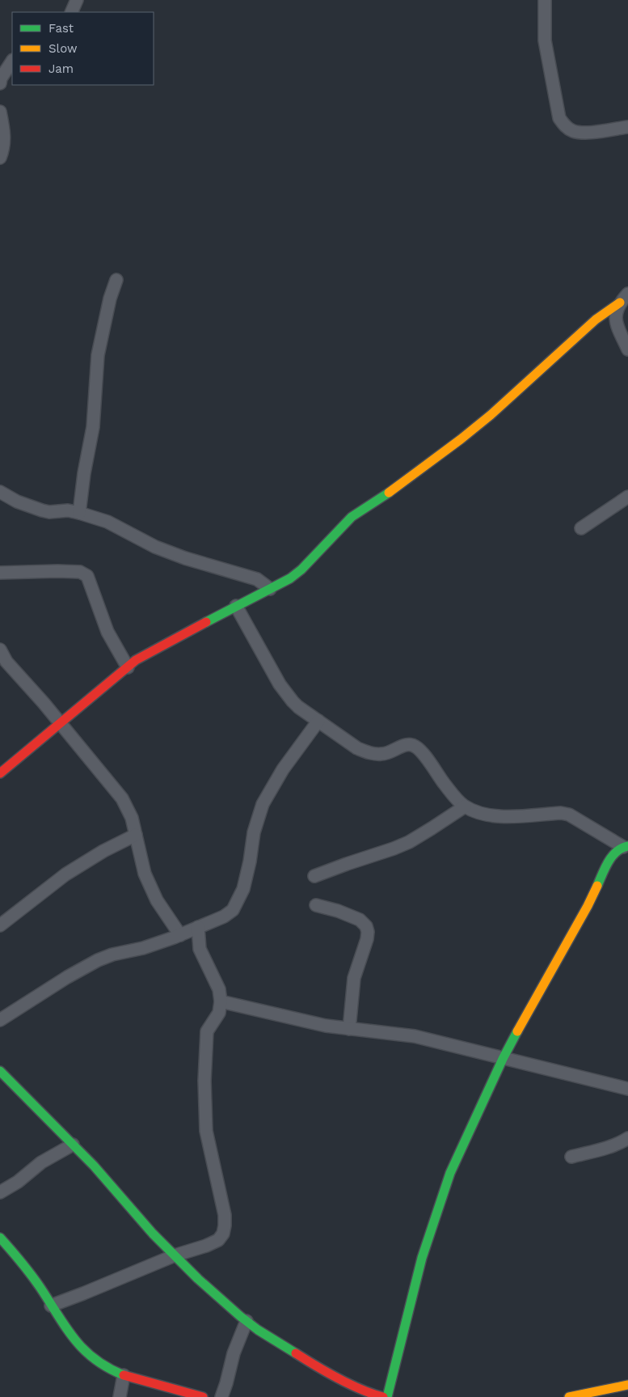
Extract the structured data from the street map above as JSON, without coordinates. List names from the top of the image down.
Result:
{
  "legend": ["Fast", "Slow", "Jam"]
}
